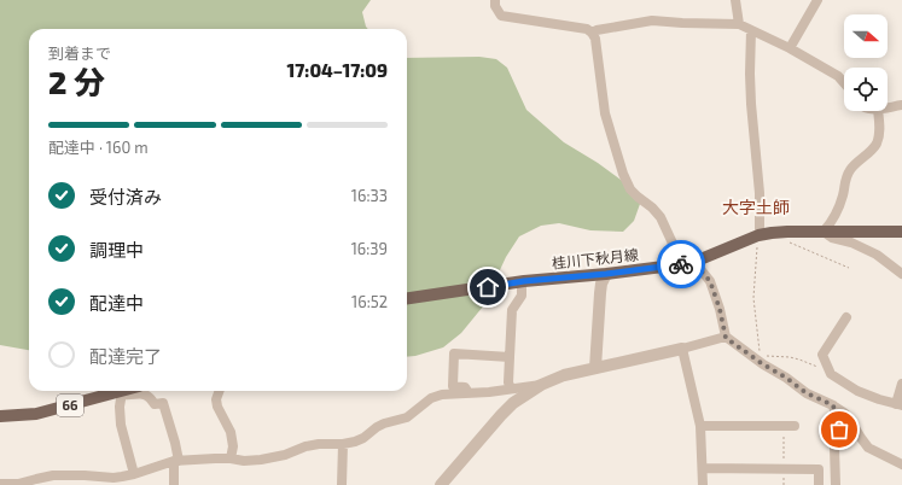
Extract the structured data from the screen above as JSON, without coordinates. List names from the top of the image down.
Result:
{
  "streets": {
    "main road": ["桂川下秋月線", "66"]
  },
  "districts": ["大字土師"],
  "north": "right",
  "page": {
    "heading": ["2 分", "到着まで", "17:04–17:09"],
    "bar": "配達中 · 160 m",
    "list": [
      ["受付済み", "16:33"],
      ["調理中", "16:39"],
      ["配達中", "16:52"],
      "配達完了"
    ]
  }
}
